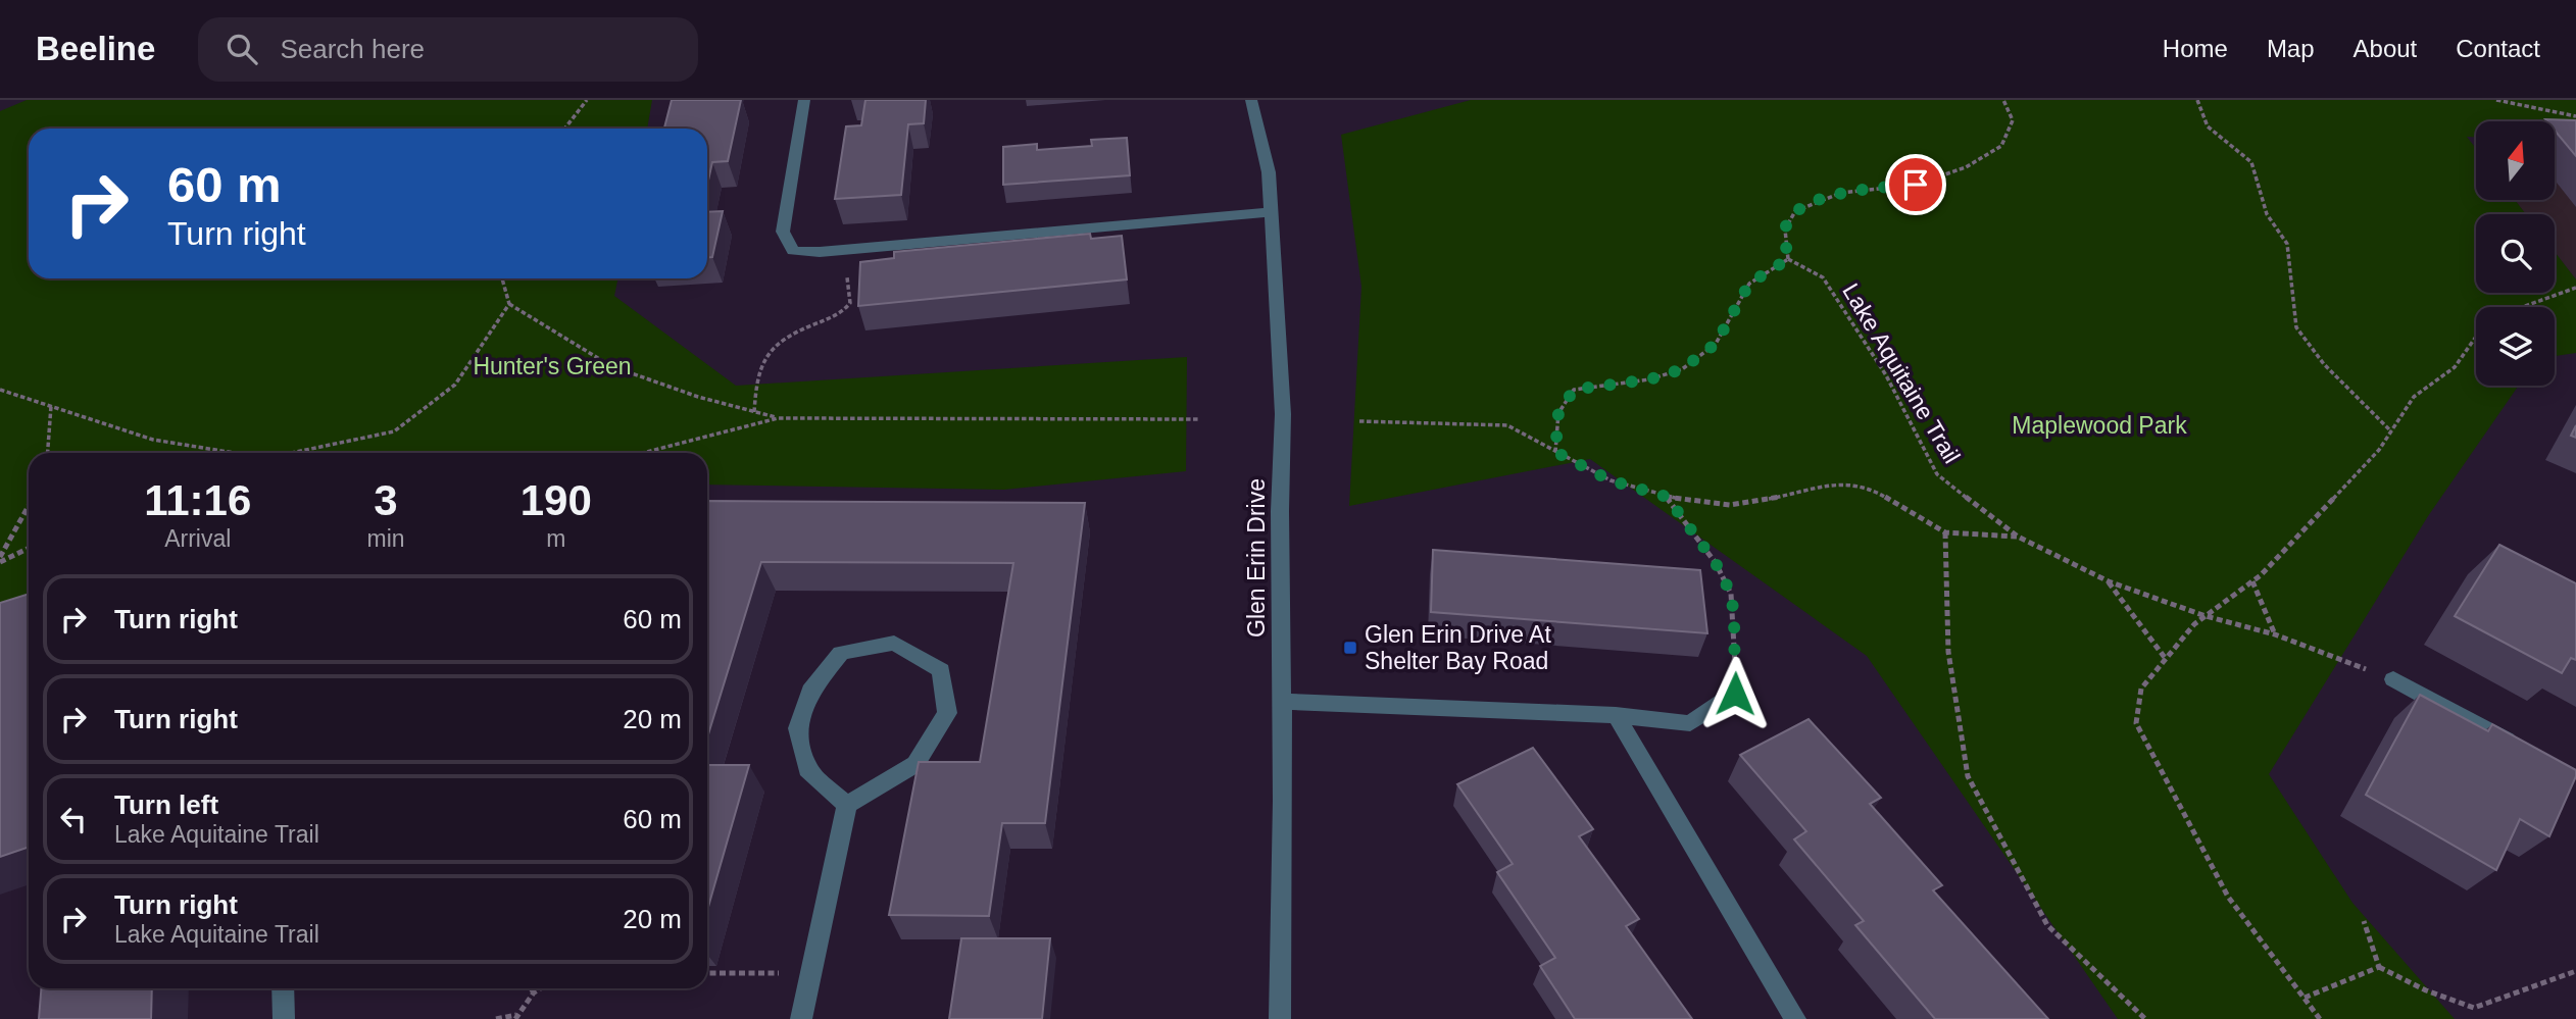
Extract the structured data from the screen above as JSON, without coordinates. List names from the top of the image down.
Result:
{
  "streets": {
    "street": ["Glen Erin Drive"],
    "path": ["Lake Aquitaine Trail"]
  },
  "parks": ["Hunter's Green", "Maplewood Park"],
  "places": {
    "transit": ["Glen Erin Drive At Shelter Bay Road"]
  },
  "north": "top",
  "page": {
    "header": "Beeline",
    "search": "Search here",
    "nav": [
      "Home",
      "Map",
      "About",
      "Contact"
    ],
    "turn": ["60 m", "Turn right"],
    "eta": [
      "11:16",
      "Arrival",
      "3",
      "min",
      "190",
      "m"
    ],
    "list": [
      {
        "name": "Turn right",
        "value": "60 m"
      },
      {
        "name": "Turn right",
        "value": "20 m"
      },
      {
        "name": "Turn left",
        "note": "Lake Aquitaine Trail",
        "value": "60 m"
      },
      {
        "name": "Turn right",
        "note": "Lake Aquitaine Trail",
        "value": "20 m"
      }
    ]
  }
}
